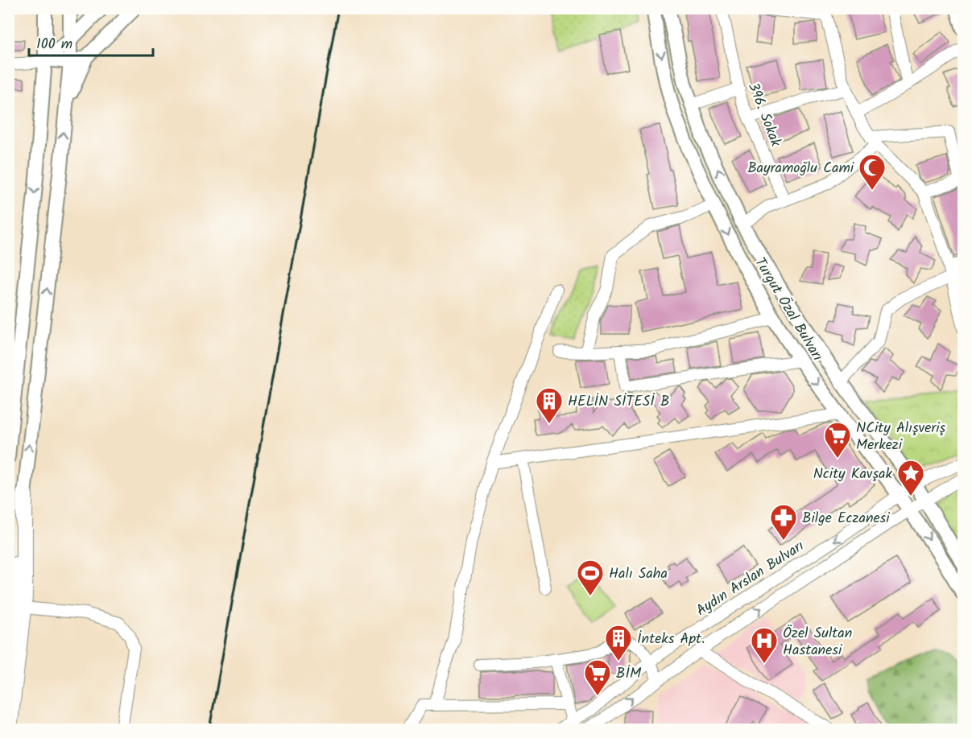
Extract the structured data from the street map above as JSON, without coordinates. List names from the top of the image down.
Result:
{
  "streets": {
    "main road": ["Turgut Özal Bulvarı"],
    "street": ["396. Sokak", "Aydın Arslan Bulvarı"]
  },
  "crossings": [
    ["Turgut Özal Bulvarı", "Aydın Arslan Bulvarı"]
  ],
  "places": {
    "mosque": ["Bayramoğlu Cami"],
    "building": ["HELİN SİTESİ B", "İnteks Apt."],
    "supermarket": ["NCity Alışveriş Merkezi", "BİM"],
    "place": ["Ncity Kavşak"],
    "pharmacy": ["Bilge Eczanesi"],
    "sports": ["Halı Saha"],
    "hospital": ["Özel Sultan Hastanesi"]
  },
  "scale_bar": "100 m"
}
